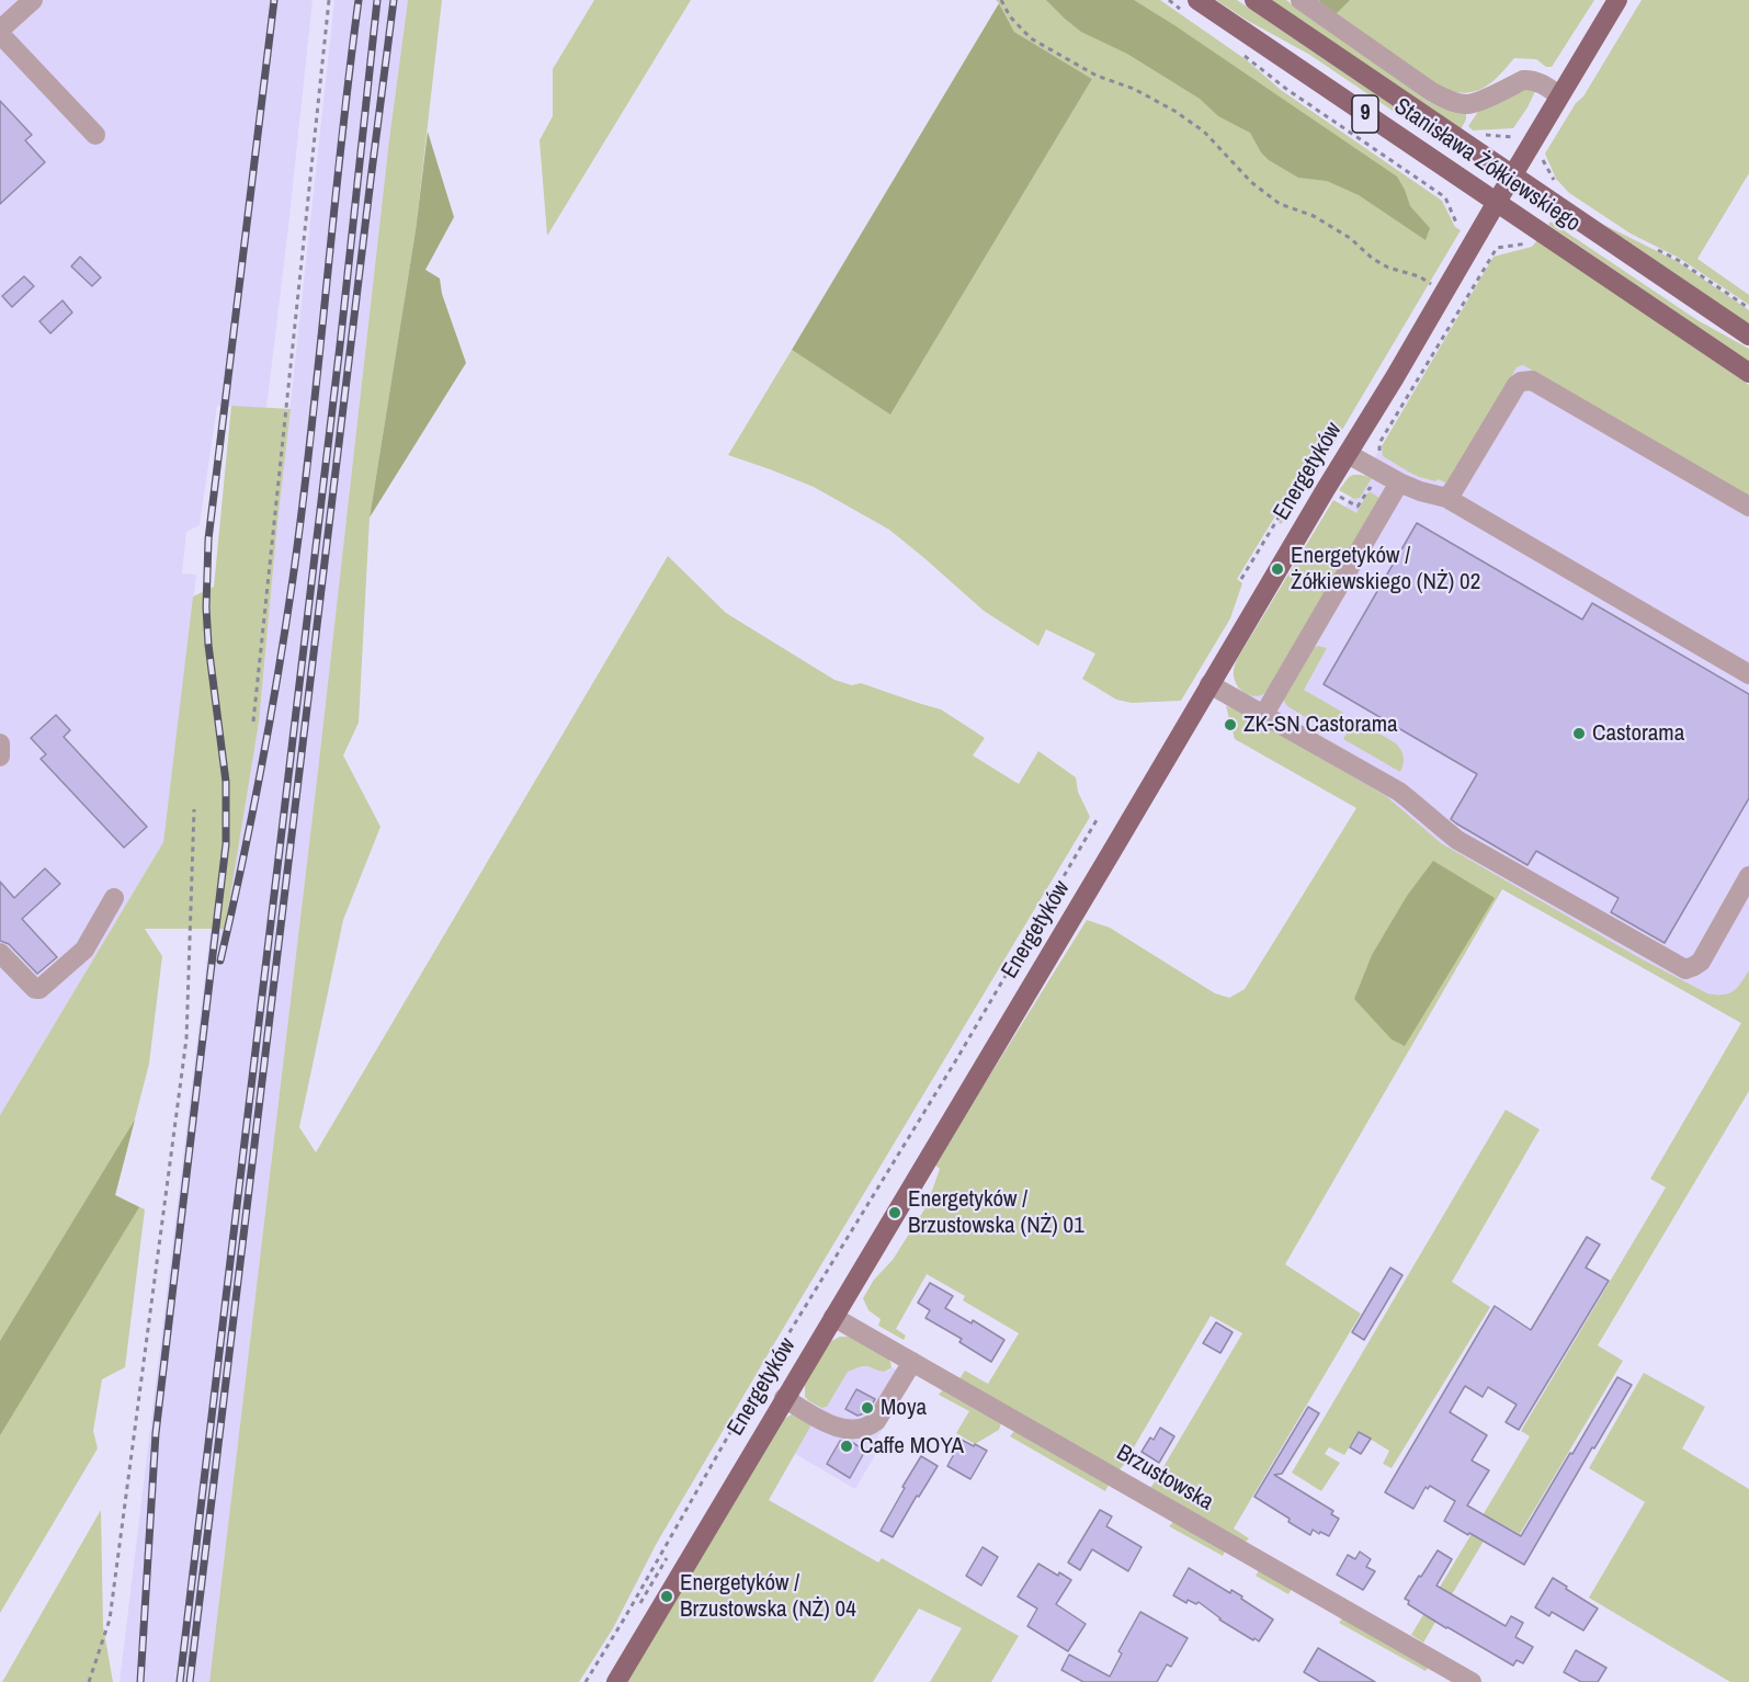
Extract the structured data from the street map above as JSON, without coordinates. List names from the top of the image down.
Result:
{
  "streets": {
    "main road": ["9", "Stanisława Żółkiewskiego", "Energetyków"],
    "street": ["Brzustowska"]
  },
  "crossings": [
    ["Stanisława Żółkiewskiego", "Energetyków"],
    ["Energetyków", "Brzustowska"]
  ],
  "places": [
    "Energetyków / Żółkiewskiego (NŻ) 02",
    "ZK-SN Castorama",
    "Castorama",
    "Energetyków / Brzustowska (NŻ) 01",
    "Moya",
    "Caffe MOYA",
    "Energetyków / Brzustowska (NŻ) 04"
  ]
}
